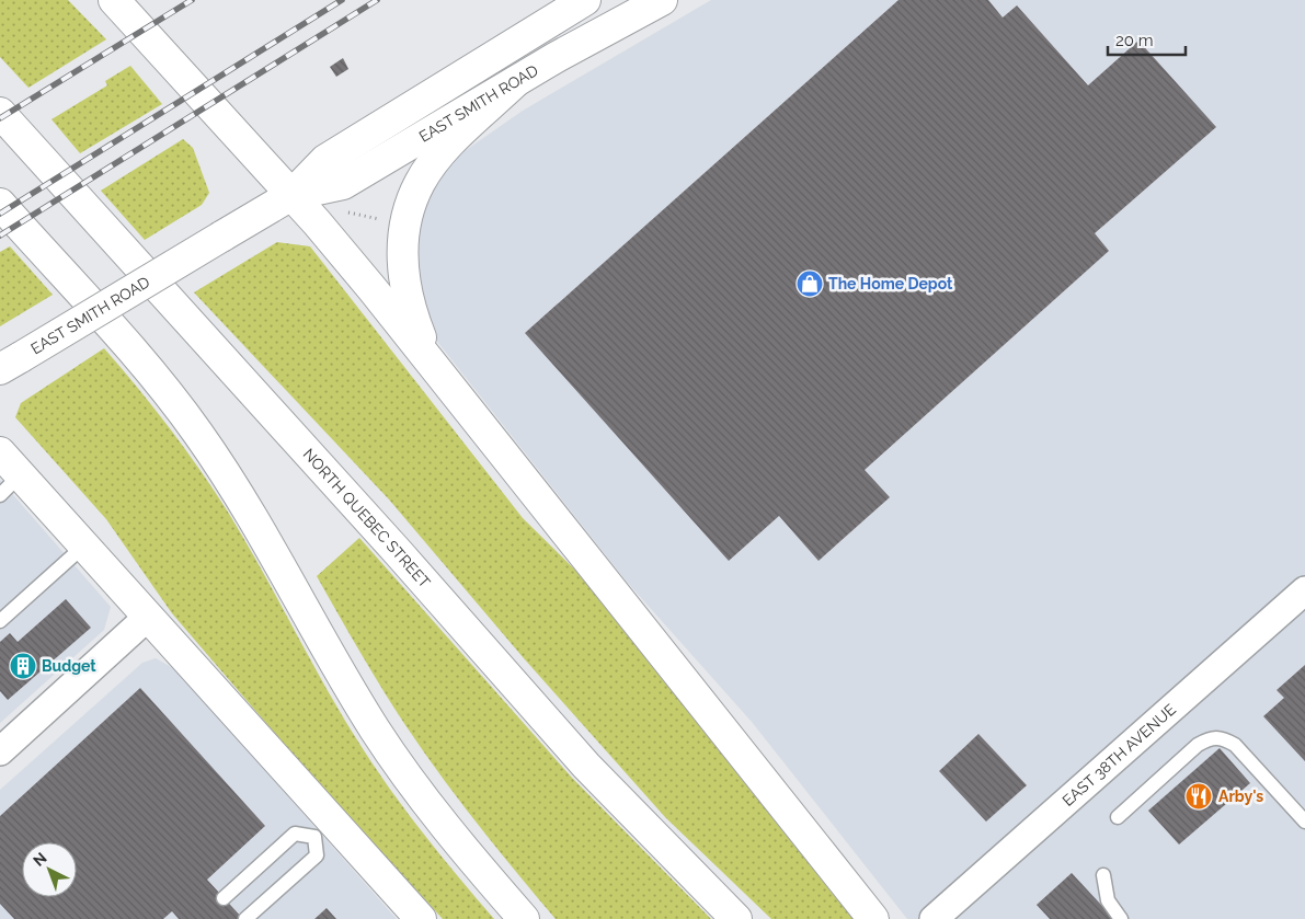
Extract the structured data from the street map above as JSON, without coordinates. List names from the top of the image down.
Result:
{
  "streets": {
    "main road": ["EAST SMITH ROAD", "NORTH QUEBEC STREET"],
    "street": ["EAST 38TH AVENUE"]
  },
  "places": {
    "shop": ["The Home Depot"],
    "building": ["Budget"],
    "restaurant": ["Arby's"]
  },
  "scale_bar": "20 m",
  "north": "top left"
}
